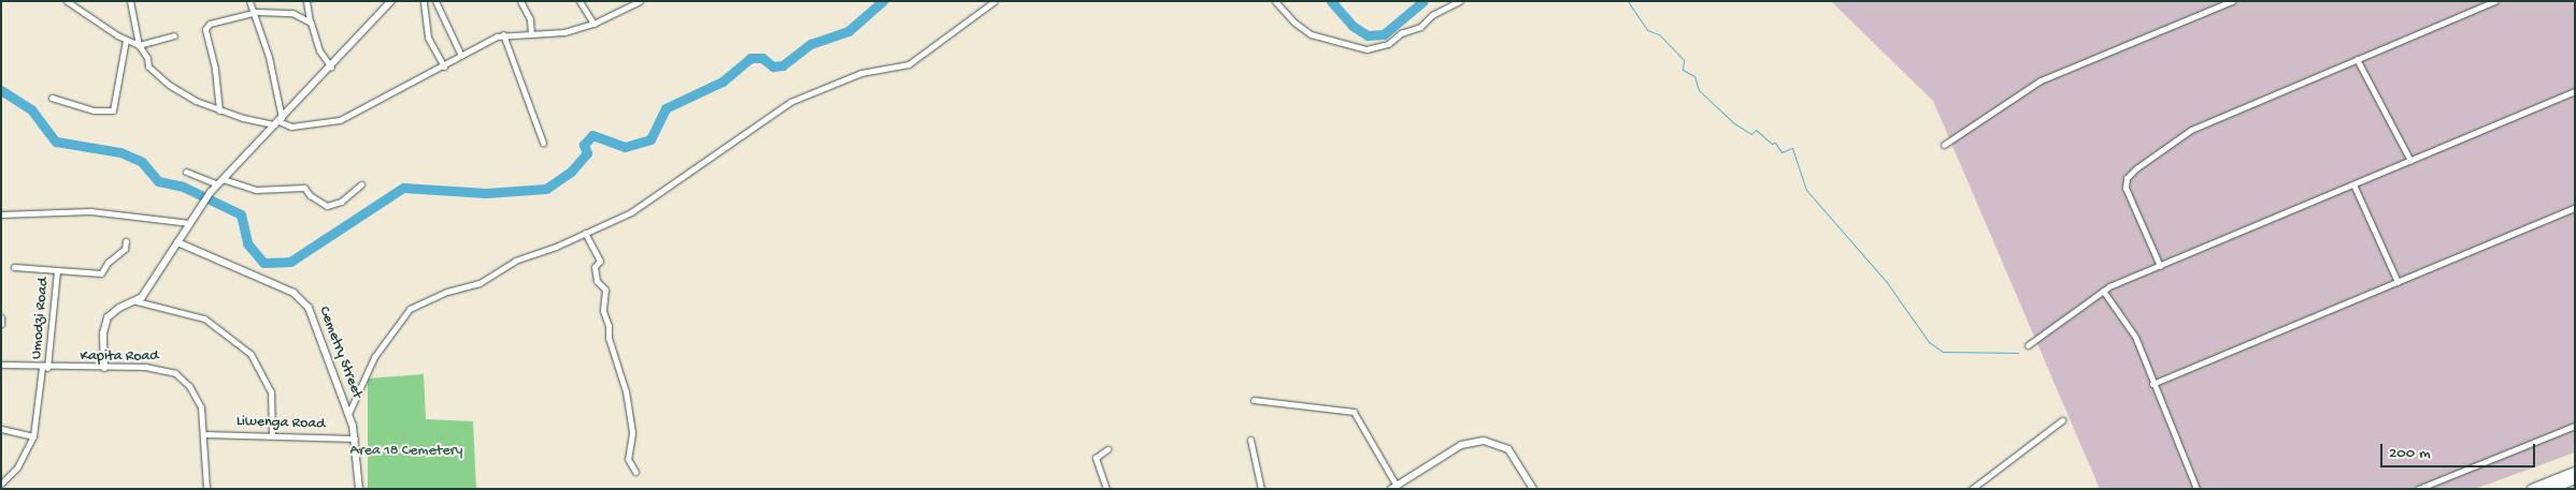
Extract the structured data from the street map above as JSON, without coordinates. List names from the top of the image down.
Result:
{
  "streets": {
    "street": [
      "Umodzi Road",
      "Cemetry Street",
      "Kapita Road",
      "Liwenga Road"
    ]
  },
  "crossings": [
    ["Umodzi Road", "Kapita Road"],
    ["Cemetry Street", "Liwenga Road"],
    ["Kapita Road", "Liwenga Road"]
  ],
  "parks": ["Area 18 Cemetery"],
  "scale_bar": "200 m"
}
